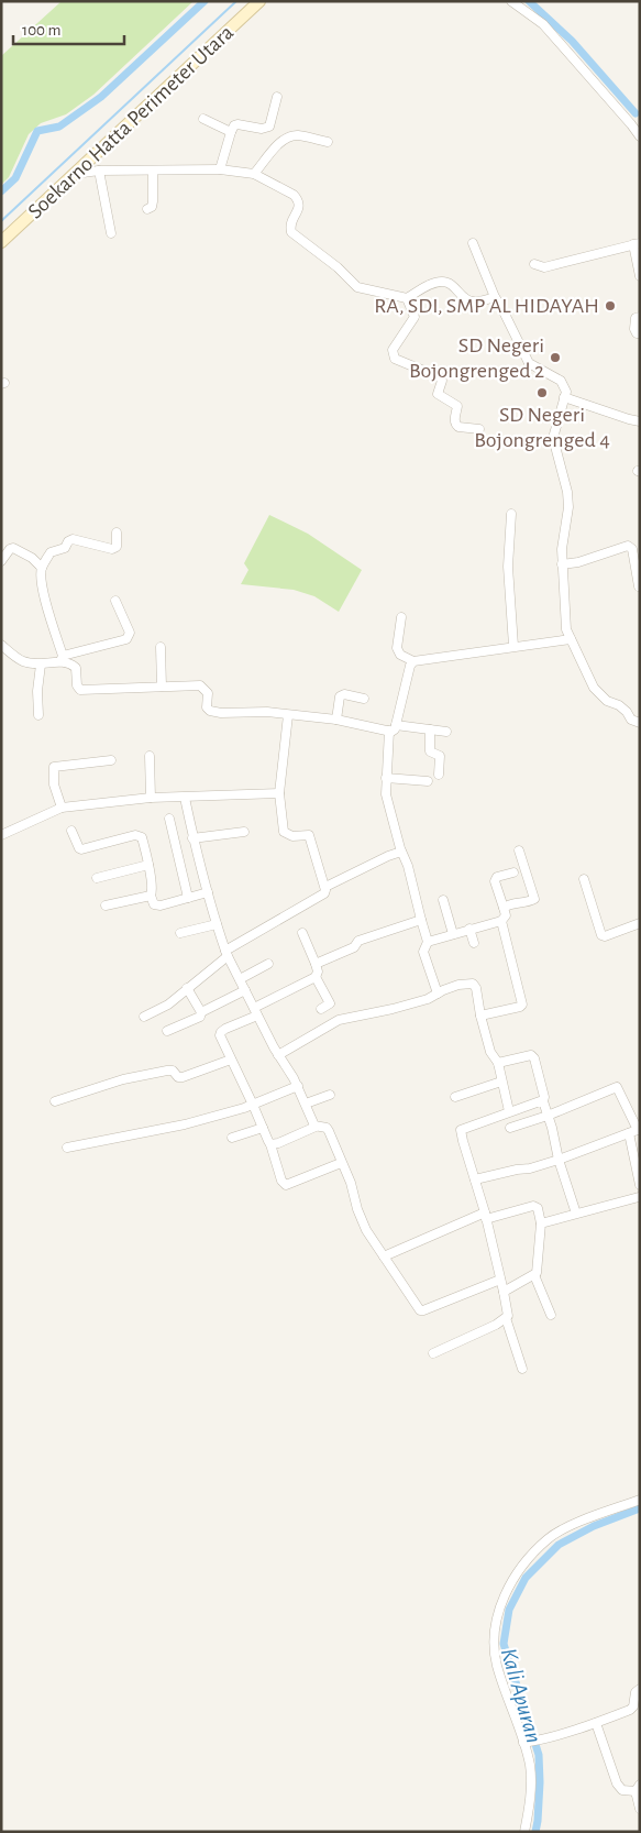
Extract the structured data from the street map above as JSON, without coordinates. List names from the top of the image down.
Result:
{
  "streets": {
    "main road": ["Soekarno Hatta Perimeter Utara"]
  },
  "water": ["Kali Apuran"],
  "places": ["RA, SDI, SMP AL HIDAYAH", "SD Negeri Bojongrenged 2", "SD Negeri Bojongrenged 4"],
  "scale_bar": "100 m"
}
